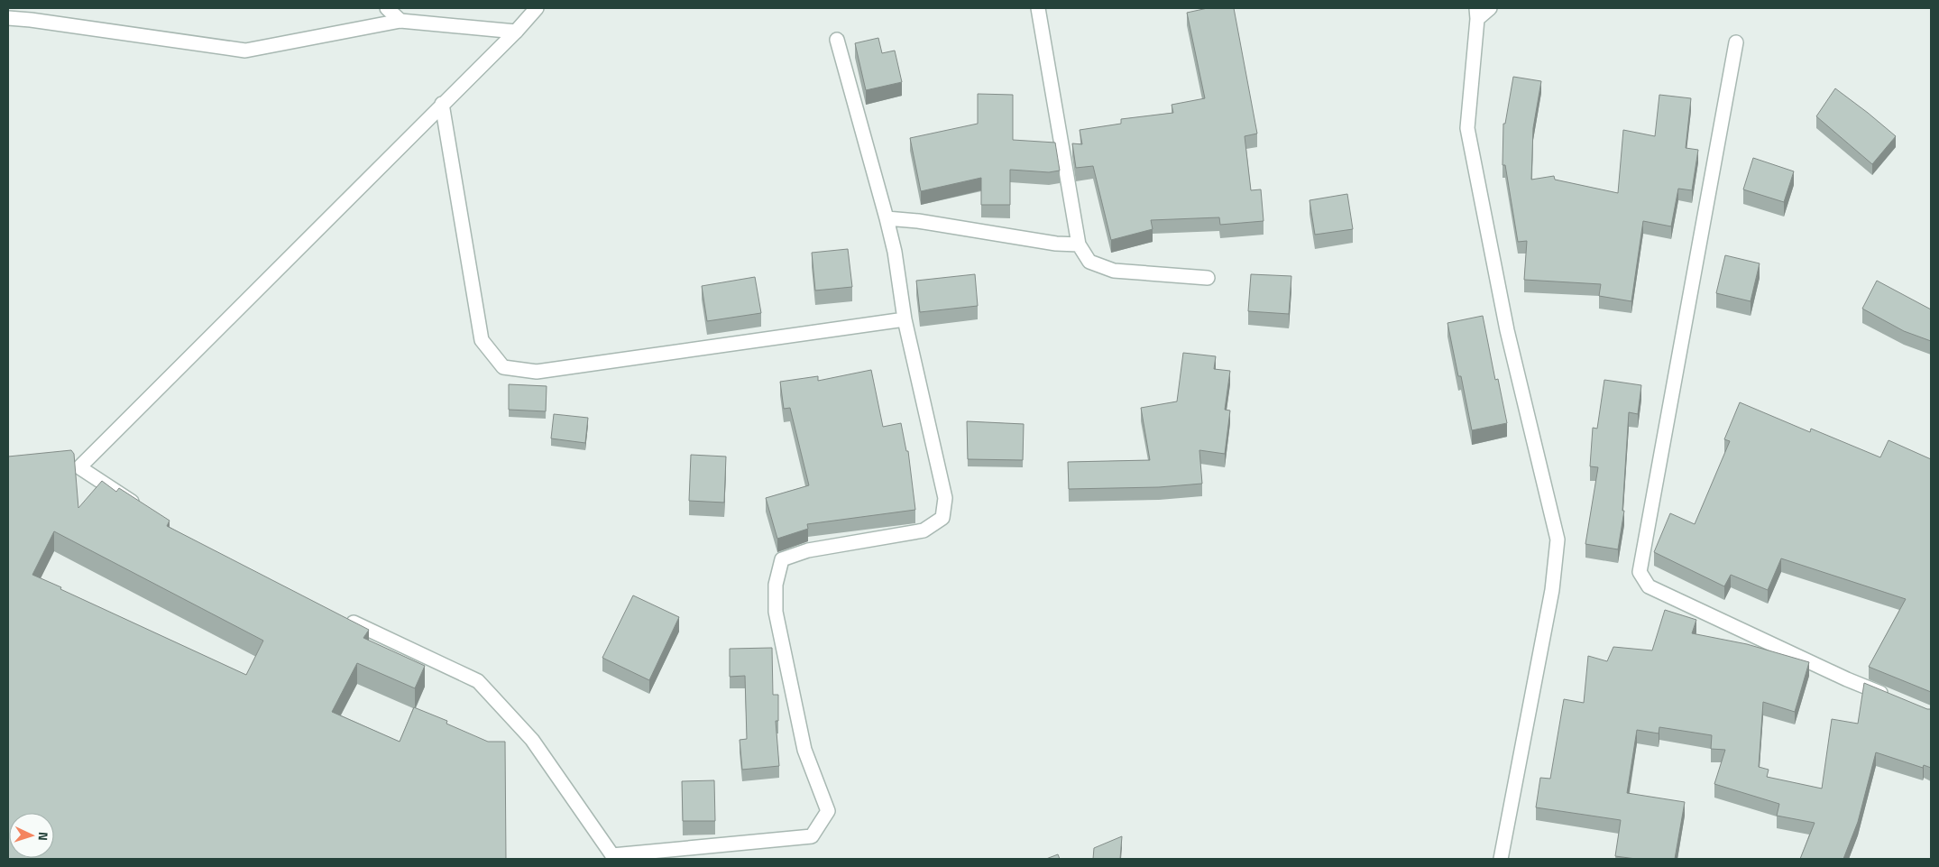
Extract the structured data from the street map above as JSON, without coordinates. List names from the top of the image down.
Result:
{
  "north": "right"
}
